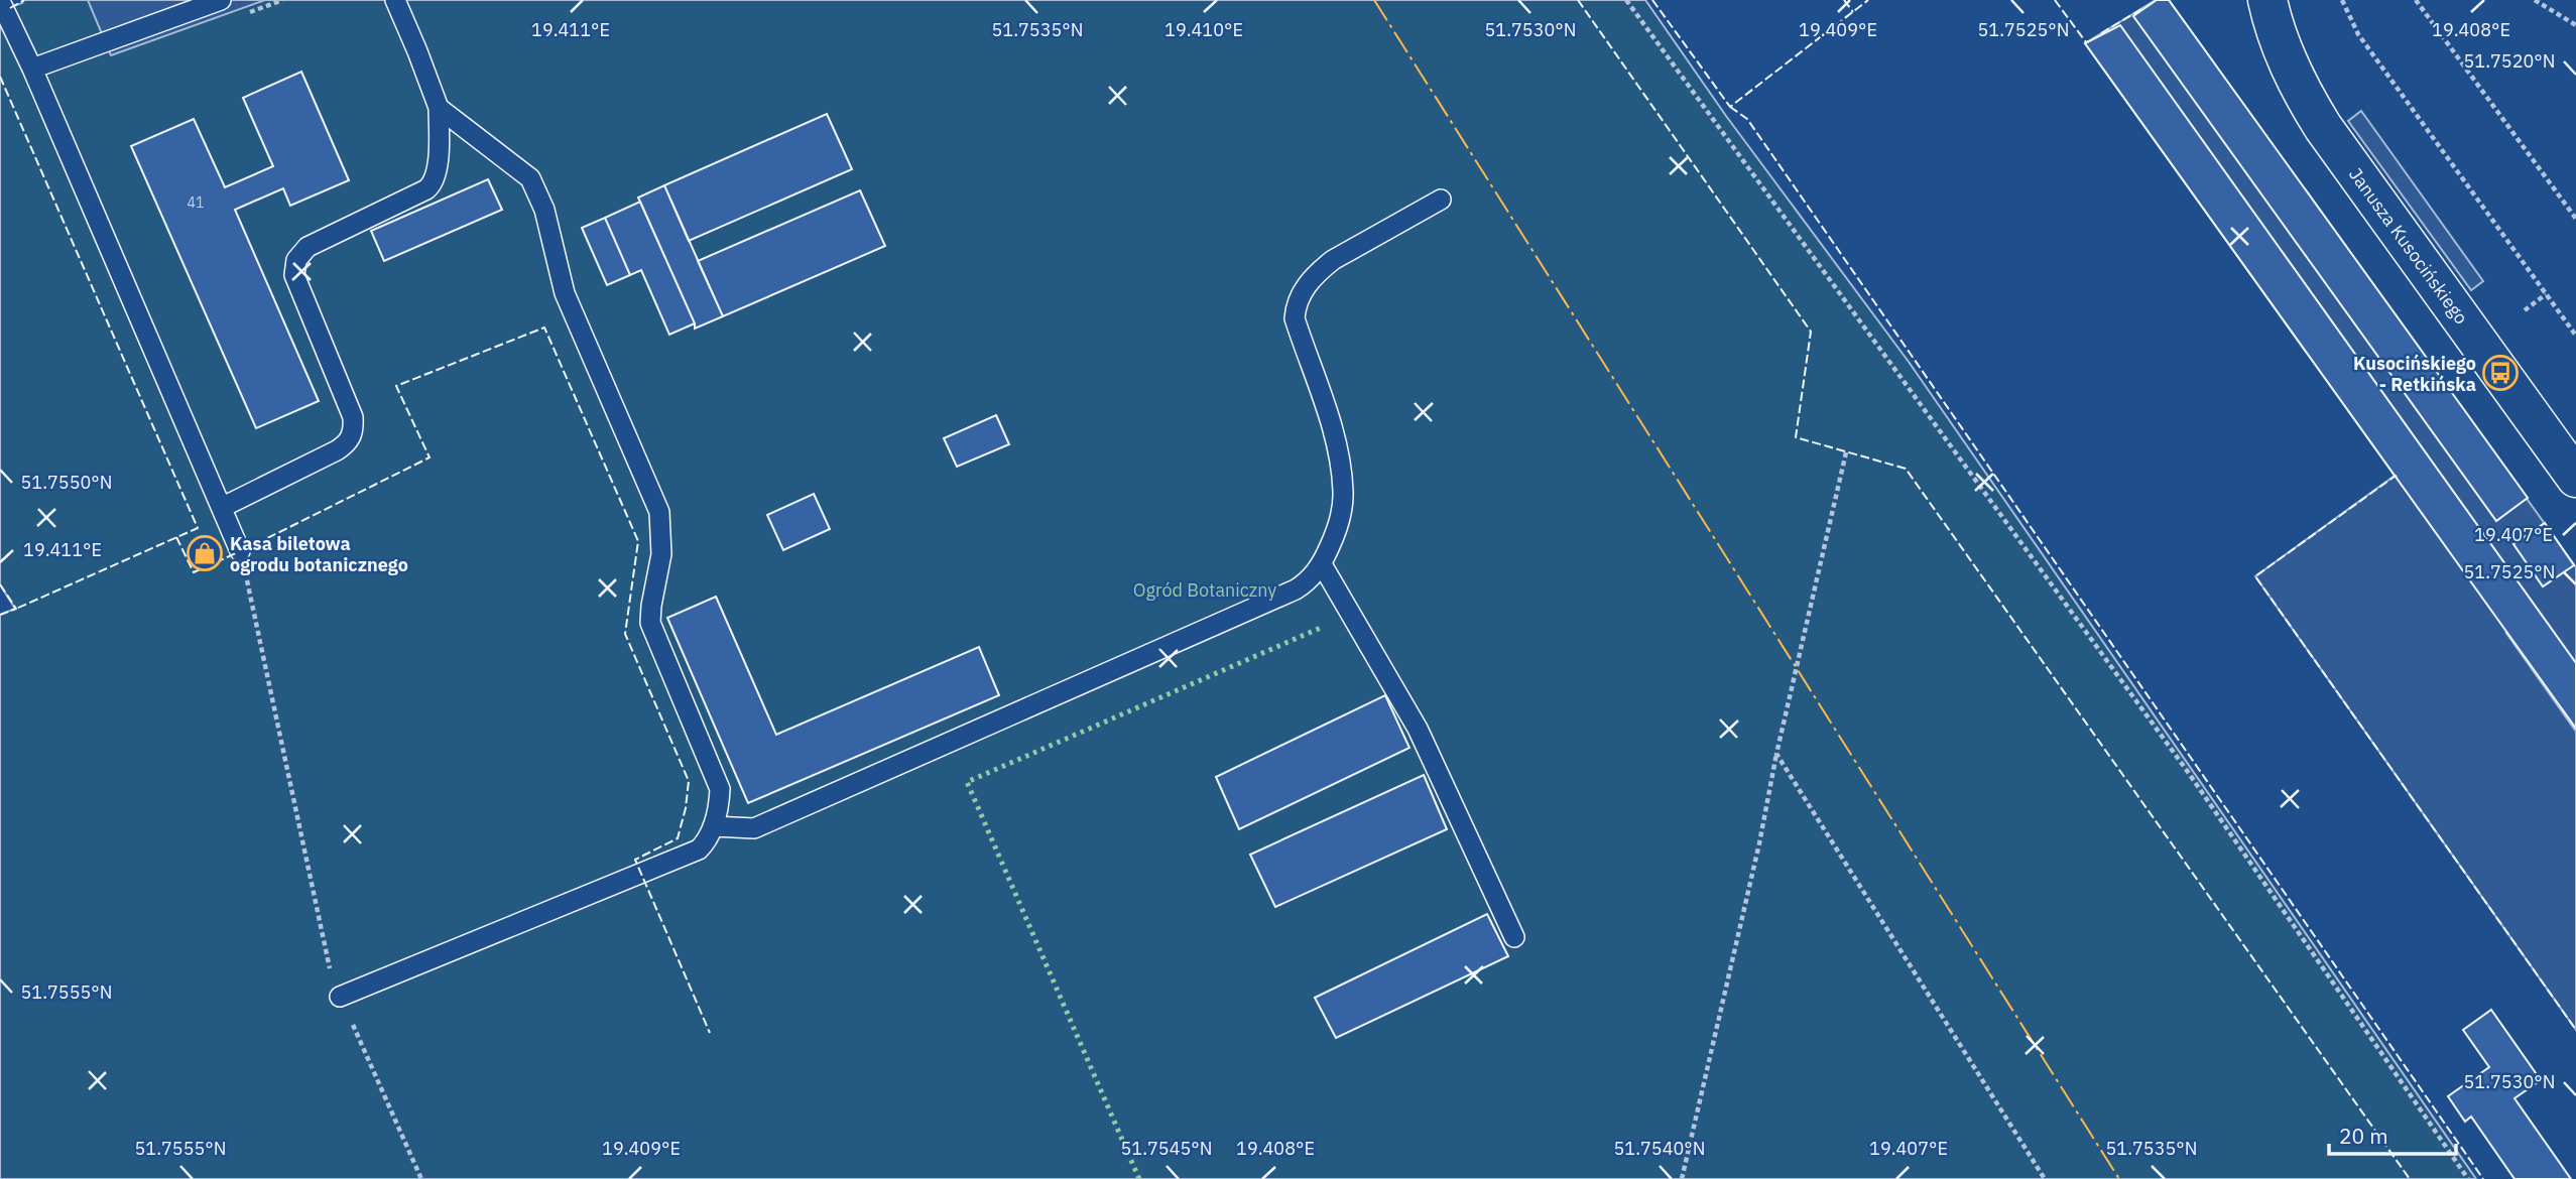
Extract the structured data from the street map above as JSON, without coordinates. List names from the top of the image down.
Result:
{
  "streets": {
    "street": ["Janusza Kusocińskiego"]
  },
  "parks": ["Ogród Botaniczny"],
  "places": {
    "bus stop": ["Kusocińskiego - Retkińska"],
    "shop": ["Kasa biletowa ogrodu botanicznego"]
  },
  "house_numbers": ["41"],
  "scale_bar": "20 m",
  "coordinates": [
    "19.411°E",
    "19.410°E",
    "19.409°E",
    "19.408°E",
    "51.7535°N",
    "51.7530°N",
    "51.7525°N",
    "51.7520°N",
    "51.7550°N",
    "19.407°E",
    "51.7555°N",
    "51.7545°N",
    "51.7540°N"
  ]
}
